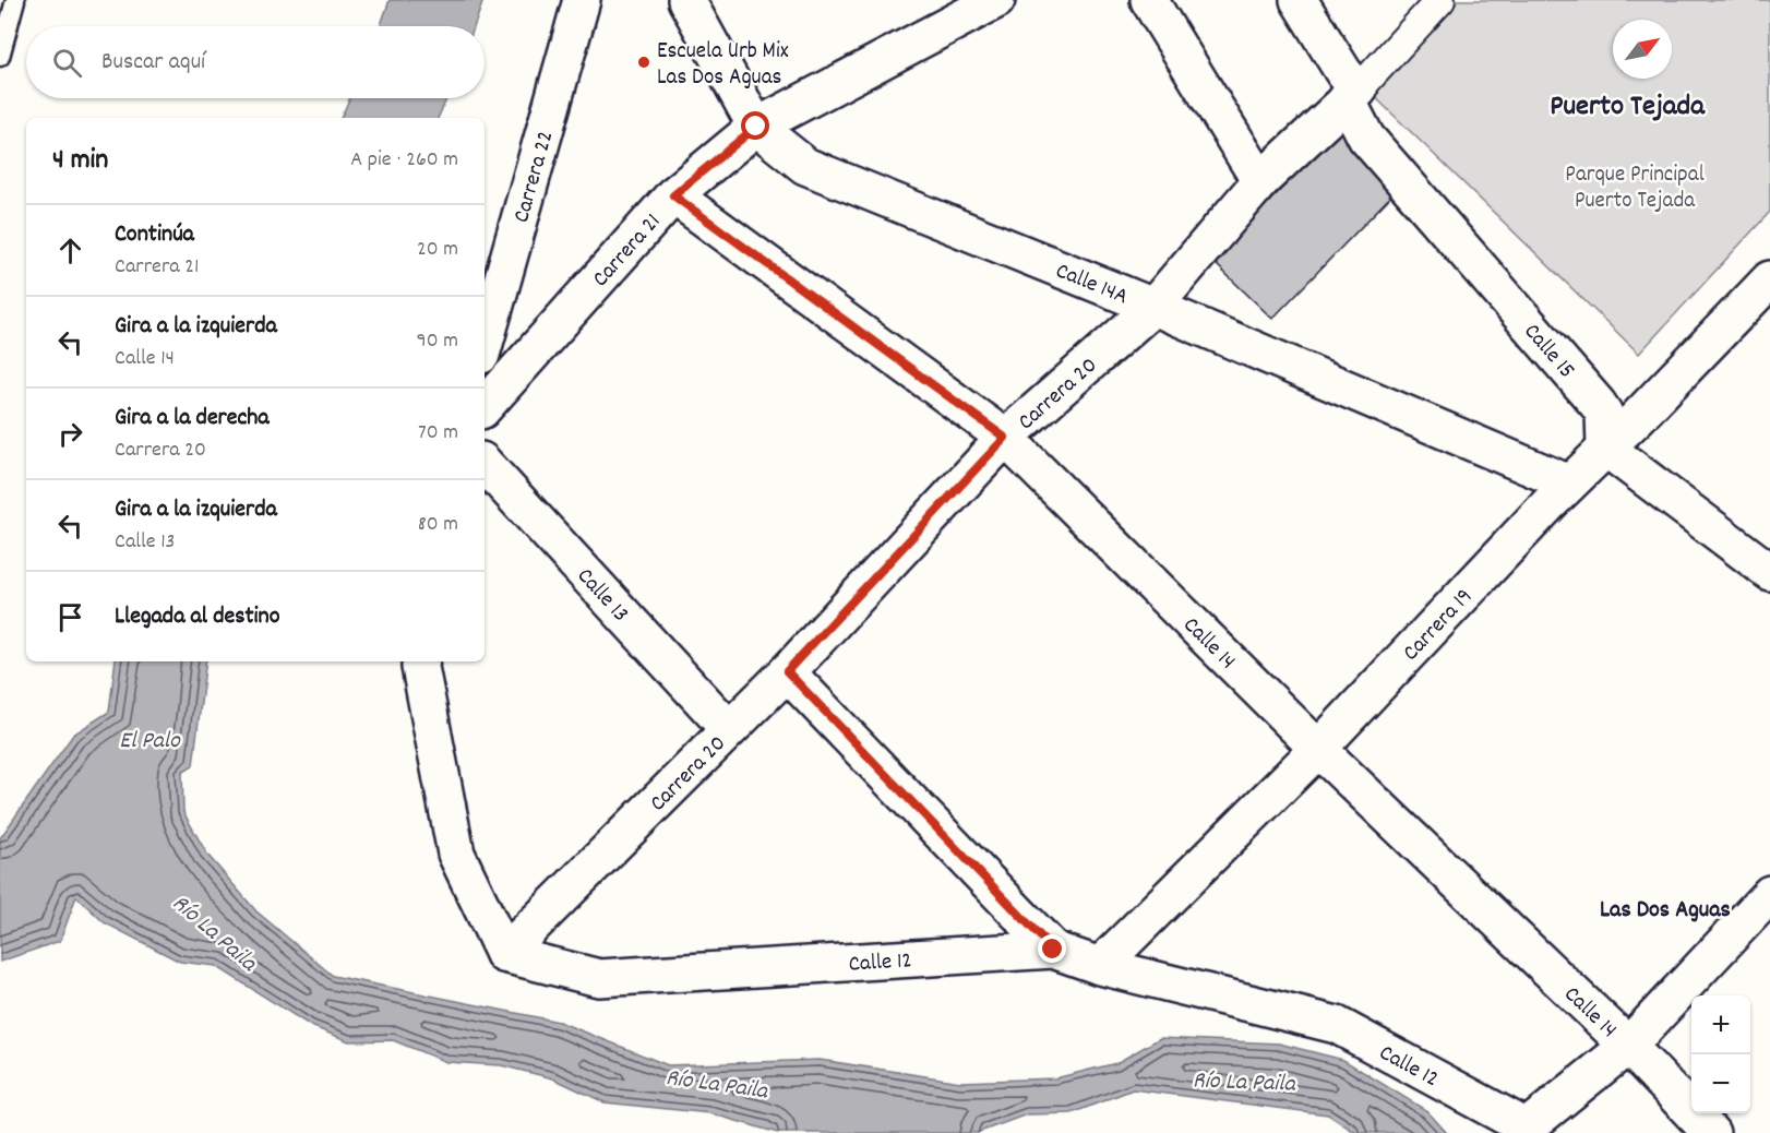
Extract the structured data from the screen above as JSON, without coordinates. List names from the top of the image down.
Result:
{
  "streets": {
    "street": [
      "Carrera 22",
      "Carrera 21",
      "Calle 14A",
      "Calle 15",
      "Carrera 20",
      "Calle 13",
      "Carrera 19",
      "Calle 14",
      "Calle 12"
    ]
  },
  "crossings": [
    ["Carrera 21", "Calle 14A"],
    ["Carrera 21", "Calle 14"],
    ["Calle 14A", "Carrera 20"],
    ["Calle 14A", "Carrera 19"],
    ["Calle 15", "Carrera 20"],
    ["Calle 15", "Carrera 19"],
    ["Carrera 20", "Calle 13"],
    ["Carrera 20", "Calle 14"],
    ["Carrera 20", "Calle 12"],
    ["Carrera 19", "Calle 14"],
    ["Carrera 19", "Calle 12"]
  ],
  "districts": ["Puerto Tejada", "Las Dos Aguas"],
  "water": ["El Palo", "Río La Paila"],
  "parks": ["Parque Principal Puerto Tejada"],
  "places": ["Escuela Urb Mix Las Dos Aguas"],
  "north": "top right",
  "page": {
    "search": "Buscar aquí",
    "heading": ["4 min", "A pie · 260 m"],
    "list": [
      ["Continúa", "Carrera 21", "20 m"],
      ["Gira a la izquierda", "Calle 14", "90 m"],
      ["Gira a la derecha", "Carrera 20", "70 m"],
      ["Gira a la izquierda", "Calle 13", "80 m"],
      "Llegada al destino"
    ],
    "map_buttons": ["+", "−"]
  }
}
